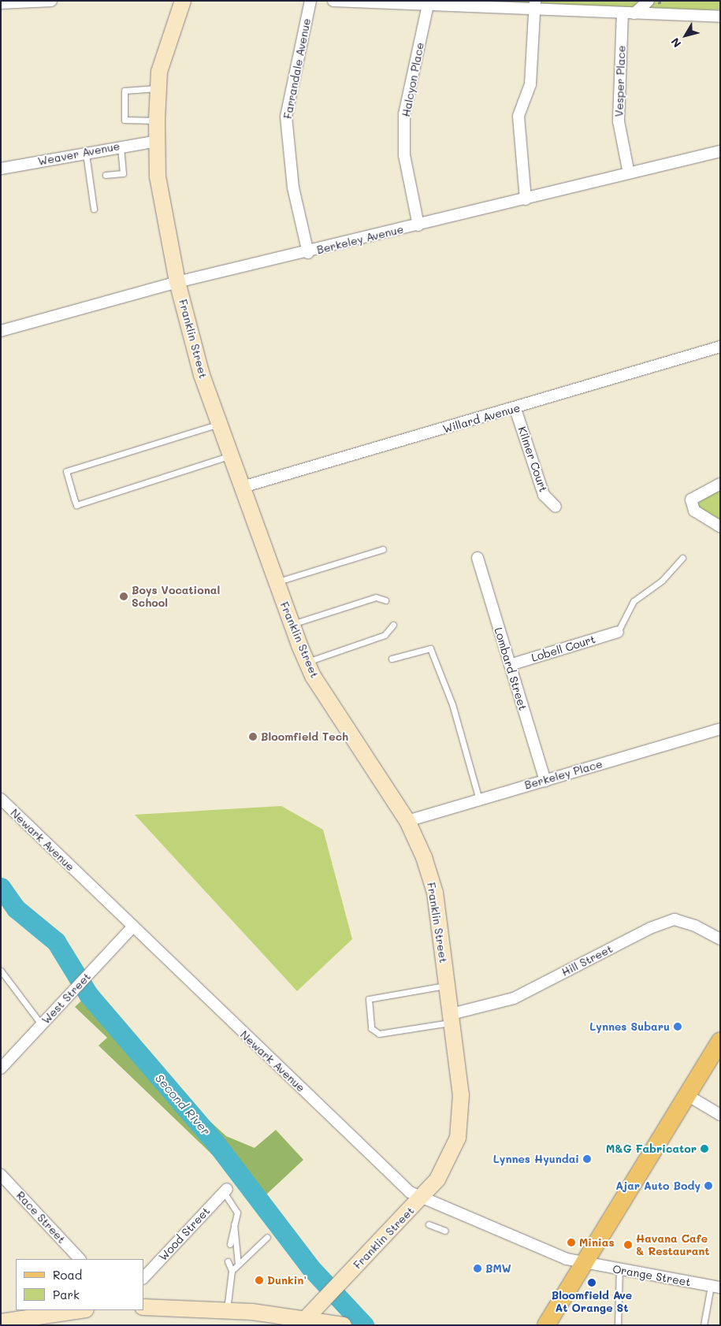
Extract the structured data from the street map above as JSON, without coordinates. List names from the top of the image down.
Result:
{
  "streets": {
    "main road": ["Franklin Street"],
    "street": [
      "Farrandale Avenue",
      "Halcyon Place",
      "Vesper Place",
      "Weaver Avenue",
      "Berkeley Avenue",
      "Willard Avenue",
      "Kilmer Court",
      "Lobell Court",
      "Lombard Street",
      "Berkeley Place",
      "Newark Avenue",
      "Hill Street",
      "West Street",
      "Race Street",
      "Wood Street",
      "Orange Street"
    ]
  },
  "crossings": [
    ["Farrandale Avenue", "Berkeley Avenue"],
    ["Halcyon Place", "Berkeley Avenue"],
    ["Vesper Place", "Berkeley Avenue"],
    ["Weaver Avenue", "Franklin Street"],
    ["Berkeley Avenue", "Franklin Street"],
    ["Franklin Street", "Willard Avenue"],
    ["Franklin Street", "Berkeley Place"],
    ["Franklin Street", "Newark Avenue"],
    ["Franklin Street", "Hill Street"],
    ["Willard Avenue", "Kilmer Court"],
    ["Lobell Court", "Lombard Street"],
    ["Lombard Street", "Berkeley Place"],
    ["Newark Avenue", "West Street"],
    ["Newark Avenue", "Orange Street"]
  ],
  "water": ["Second River"],
  "places": [
    "Boys Vocational School",
    "Bloomfield Tech",
    "Lynnes Subaru",
    "M&G Fabricator",
    "Lynnes Hyundai",
    "Ajar Auto Body",
    "Minias",
    "Havana Cafe & Restaurant",
    "BMW",
    "Dunkin'",
    "Bloomfield Ave At Orange St"
  ],
  "legend": ["Road", "Park"],
  "north": "bottom left"
}
